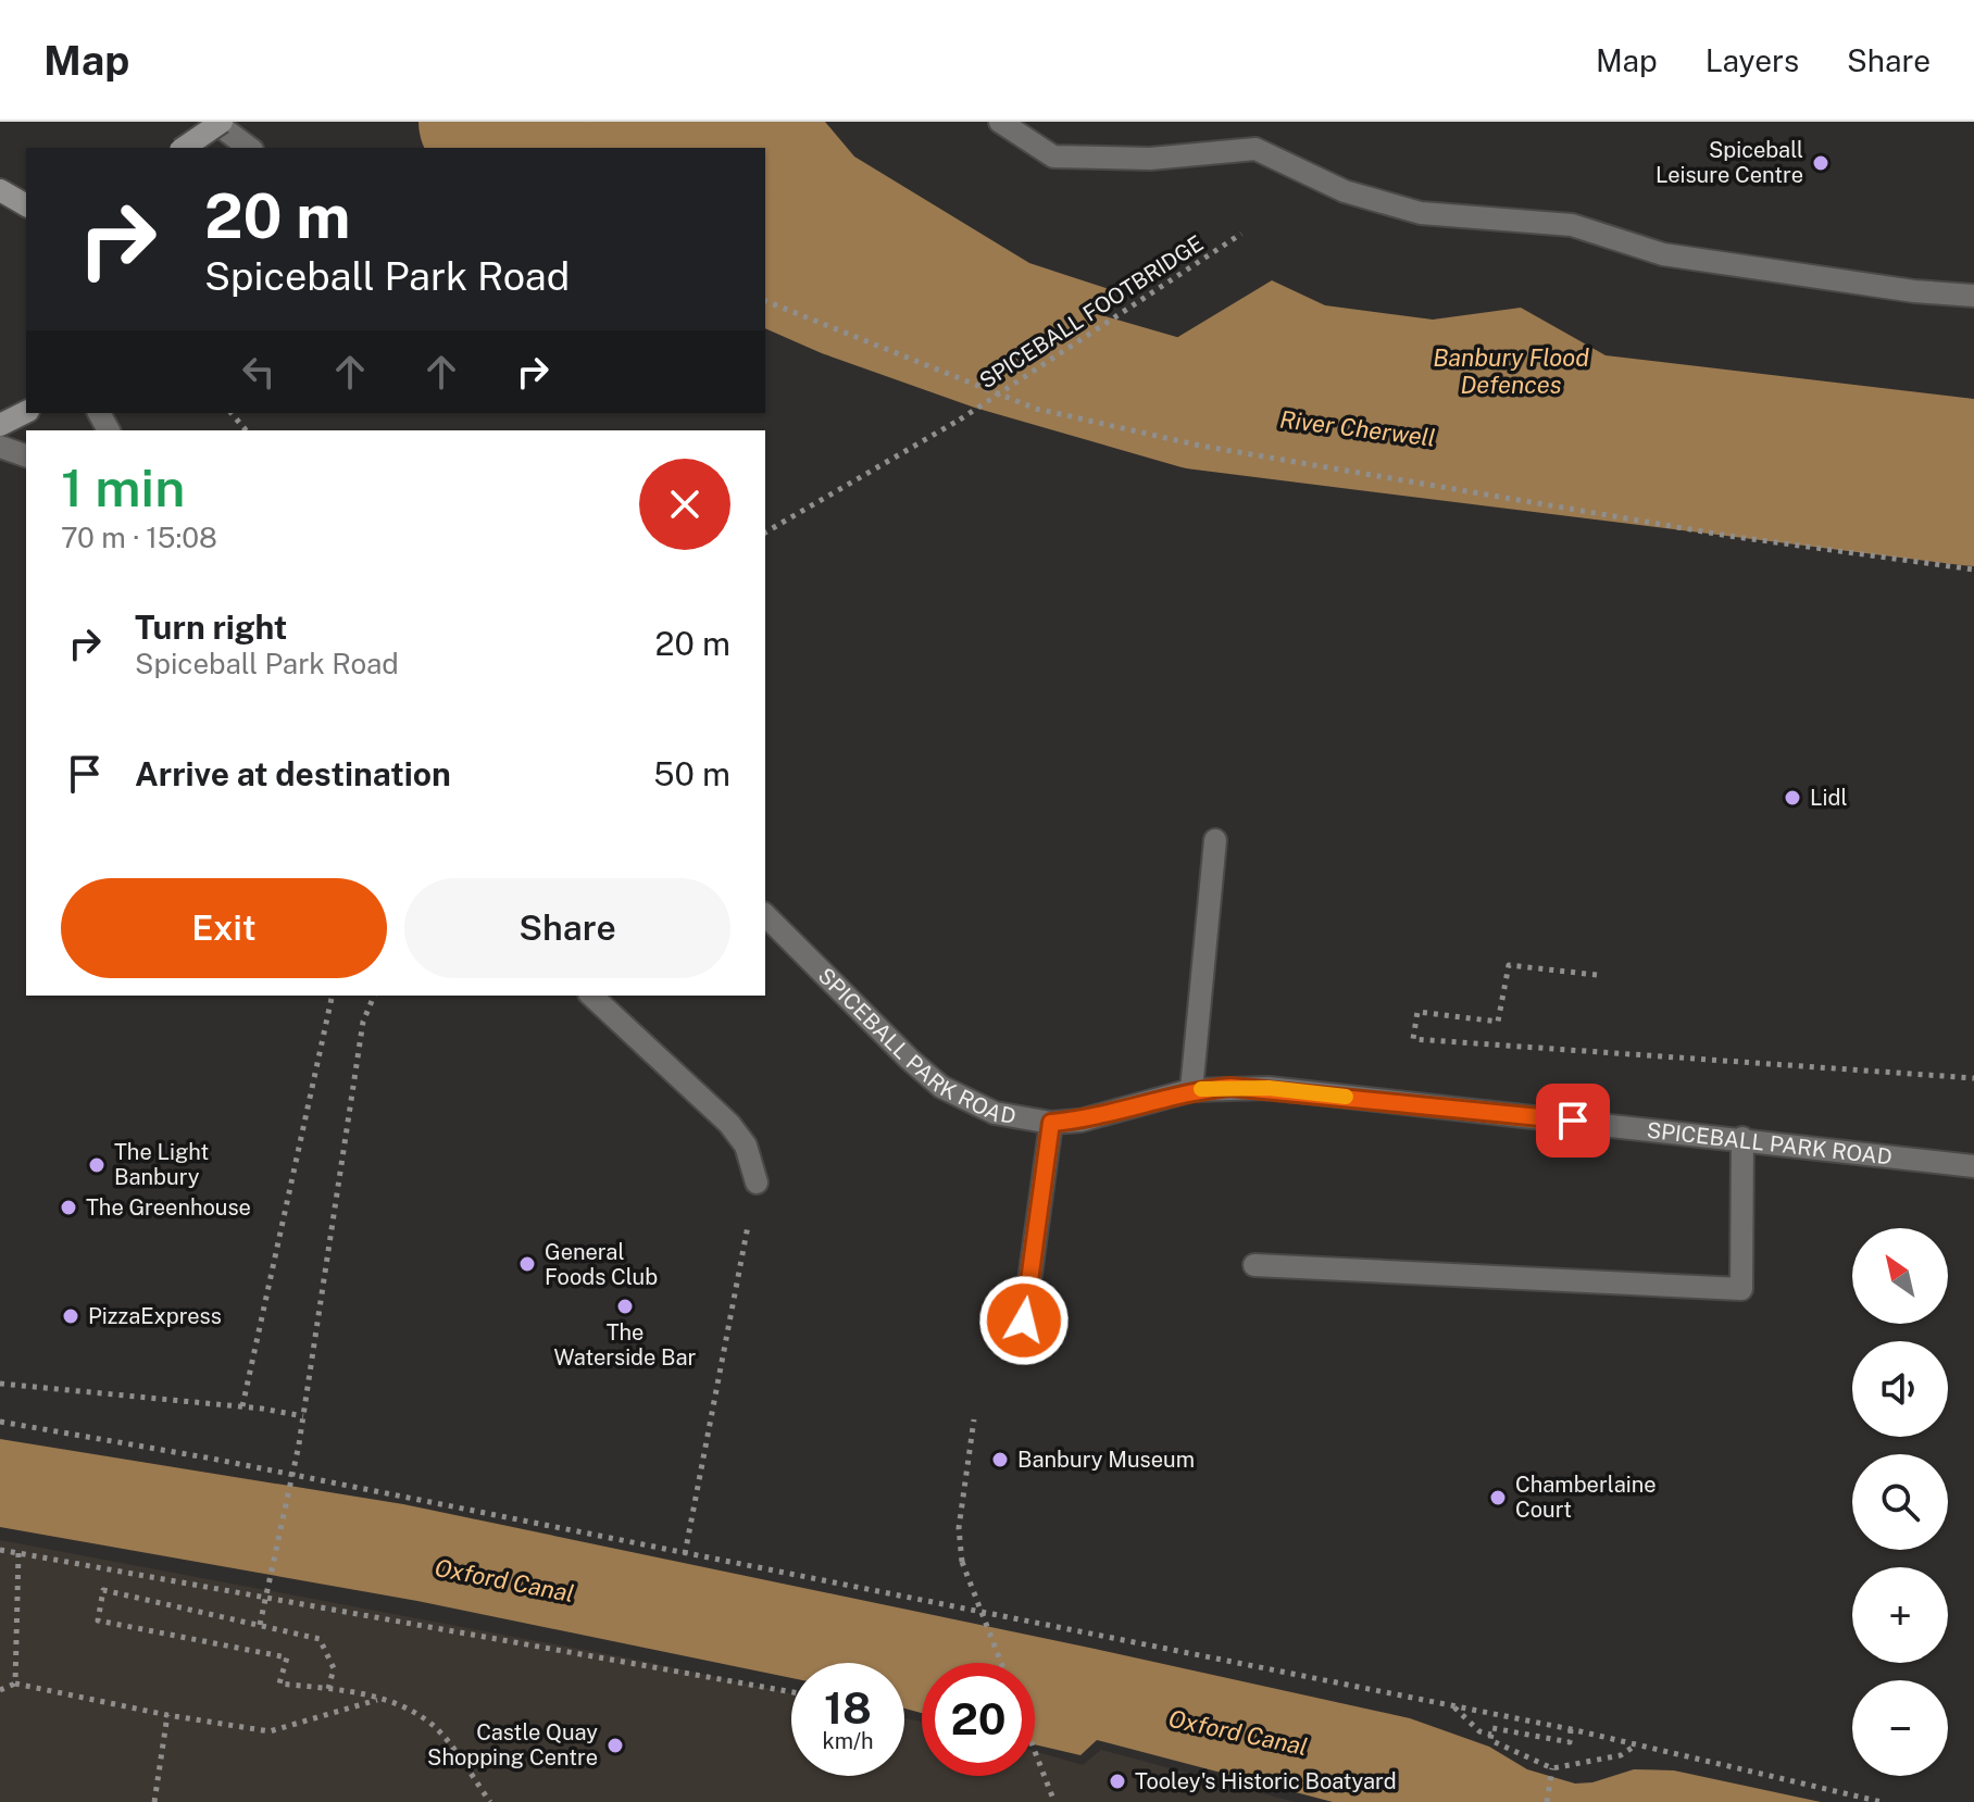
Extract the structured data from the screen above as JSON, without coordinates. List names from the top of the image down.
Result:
{
  "streets": {
    "street": ["SPICEBALL PARK ROAD"],
    "path": ["SPICEBALL FOOTBRIDGE"]
  },
  "water": ["Banbury Flood Defences", "River Cherwell", "Oxford Canal"],
  "places": [
    "Spiceball Leisure Centre",
    "Lidl",
    "The Light Banbury",
    "The Greenhouse",
    "General Foods Club",
    "The Waterside Bar",
    "PizzaExpress",
    "Banbury Museum",
    "Chamberlaine Court",
    "Castle Quay Shopping Centre",
    "Tooley's Historic Boatyard"
  ],
  "north": "top left",
  "page": {
    "header": "Map",
    "nav": ["Map", "Layers", "Share"],
    "turn": ["20 m", "Spiceball Park Road"],
    "heading": ["1 min", "70 m · 15:08"],
    "list": [
      {
        "name": "Turn right",
        "note": "Spiceball Park Road",
        "value": "20 m"
      },
      {
        "name": "Arrive at destination",
        "value": "50 m"
      }
    ],
    "buttons": ["Exit", "Share"],
    "map_buttons": ["+", "−"],
    "speed": "18 km/h",
    "limit": "20"
  }
}
